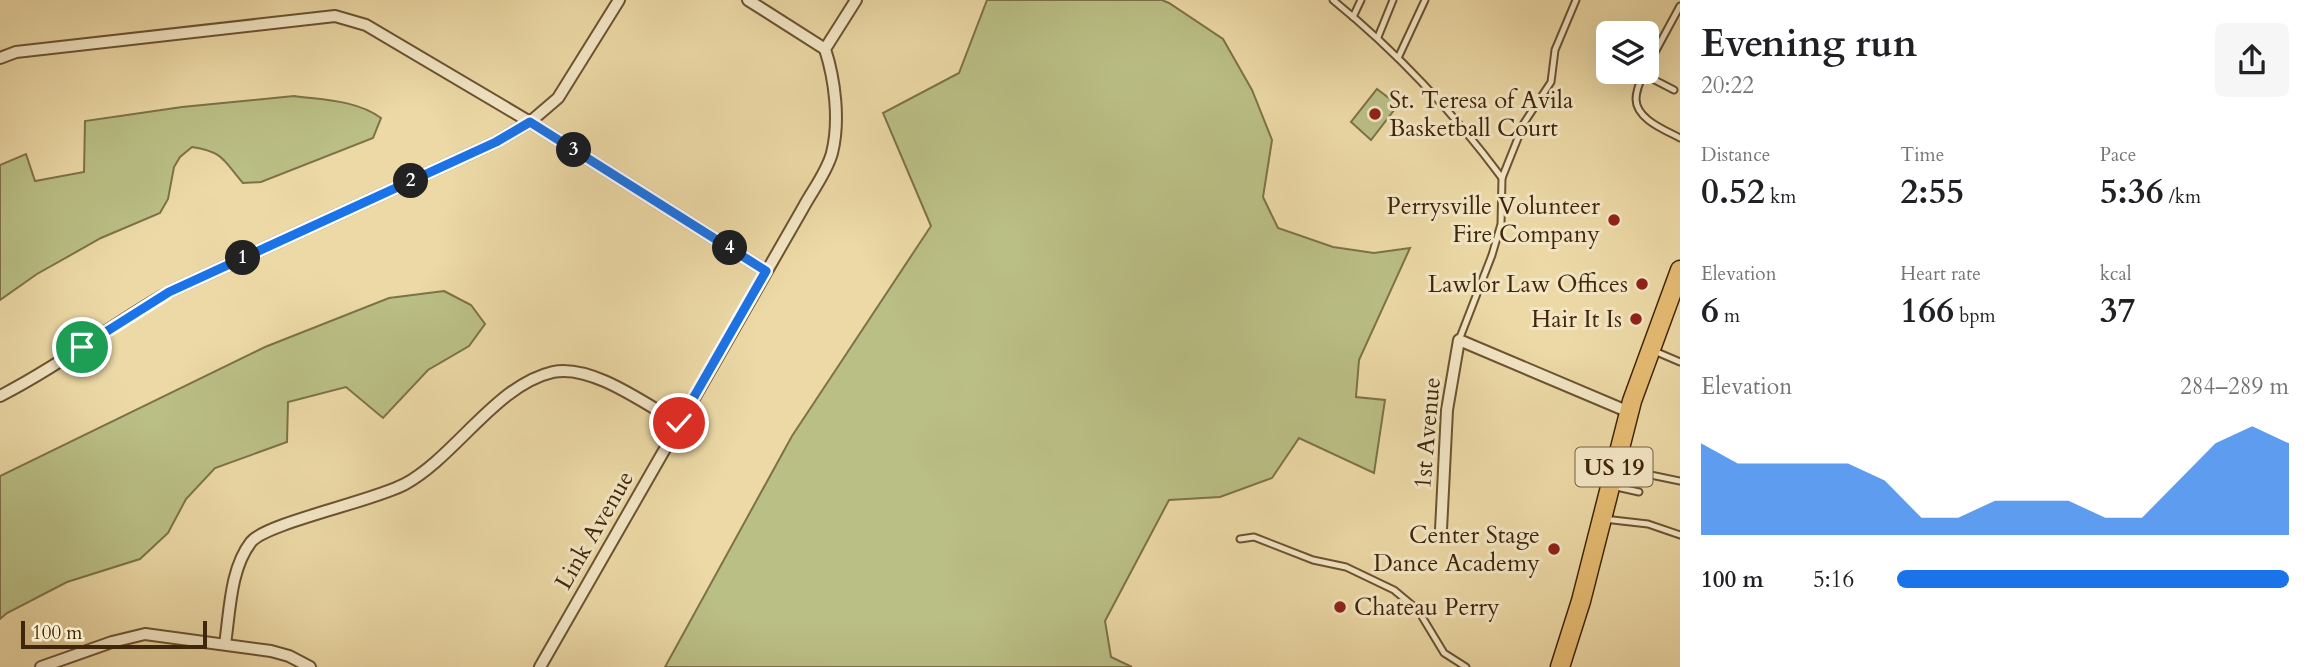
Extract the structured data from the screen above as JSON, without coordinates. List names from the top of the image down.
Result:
{
  "streets": {
    "main road": ["US 19"],
    "street": ["1st Avenue", "Link Avenue"]
  },
  "places": [
    "St. Teresa of Avila Basketball Court",
    "Perrysville Volunteer Fire Company",
    "Lawlor Law Offices",
    "Hair It Is",
    "Center Stage Dance Academy",
    "Chateau Perry"
  ],
  "scale_bar": "100 m",
  "page": {
    "heading": ["Evening run", "20:22"],
    "stats": [
      ["Distance", "0.52 km"],
      ["Time", "2:55"],
      ["Pace", "5:36 /km"],
      ["Elevation", "6 m"],
      ["Heart rate", "166 bpm"],
      ["kcal", "37"]
    ],
    "pins": [
      "3",
      "2",
      "4",
      "1"
    ],
    "chart": ["Elevation", "284–289 m"],
    "list": [
      {
        "name": "100 m",
        "note": "5:16"
      }
    ],
    "scale": "100 m"
  }
}
